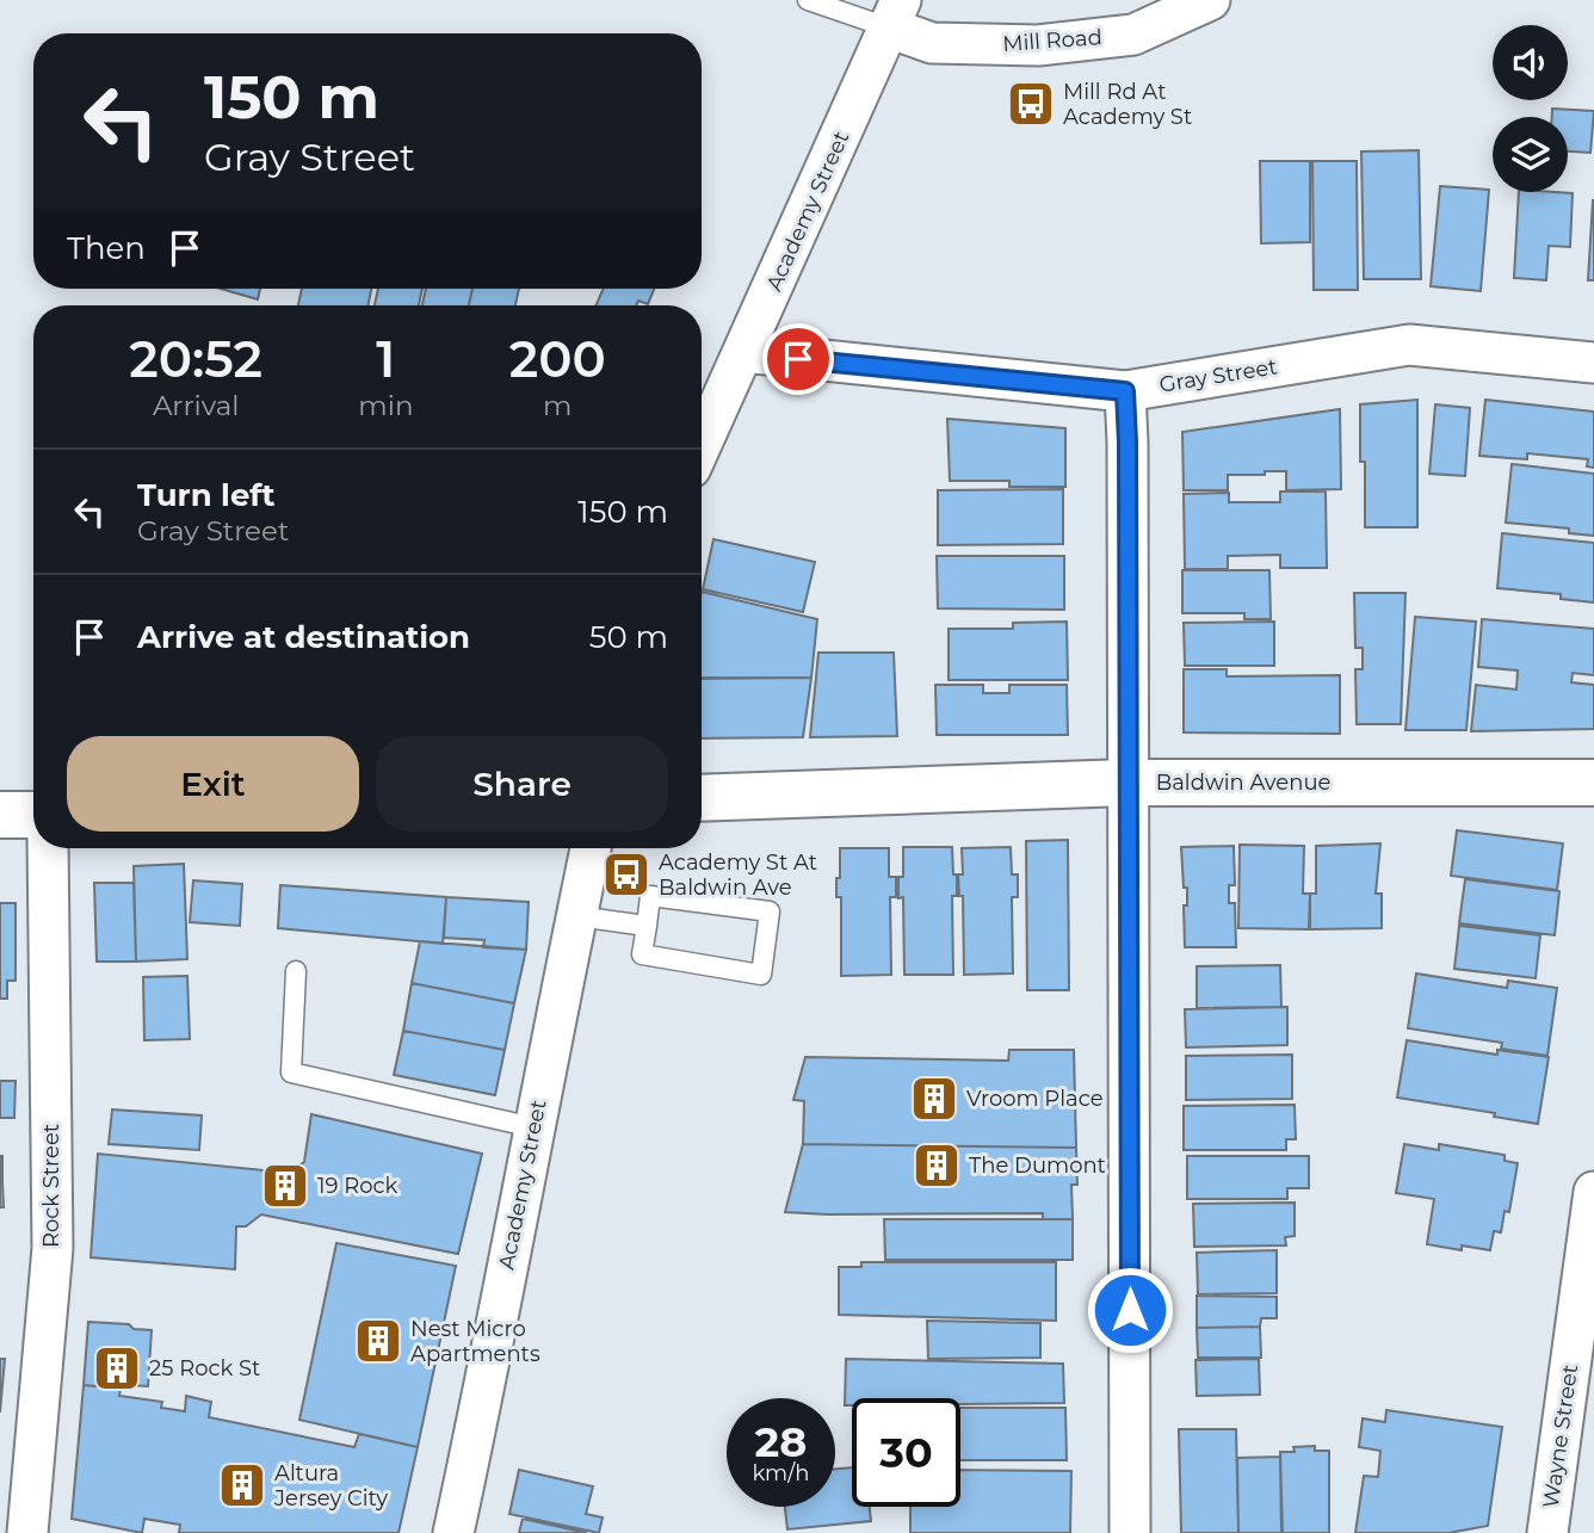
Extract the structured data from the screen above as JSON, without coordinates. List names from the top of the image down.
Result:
{
  "streets": {
    "street": [
      "Mill Road",
      "Academy Street",
      "Gray Street",
      "Baldwin Avenue",
      "Rock Street",
      "Wayne Street"
    ]
  },
  "crossings": [
    ["Mill Road", "Academy Street"],
    ["Academy Street", "Gray Street"]
  ],
  "places": {
    "bus stop": ["Mill Rd At Academy St", "Academy St At Baldwin Ave"],
    "building": [
      "Vroom Place",
      "The Dumont",
      "19 Rock",
      "Nest Micro Apartments",
      "25 Rock St",
      "Altura Jersey City"
    ]
  },
  "page": {
    "turn": ["150 m", "Gray Street"],
    "then": "Then",
    "eta": [
      "20:52",
      "Arrival",
      "1",
      "min",
      "200",
      "m"
    ],
    "list": [
      {
        "name": "Turn left",
        "note": "Gray Street",
        "value": "150 m"
      },
      {
        "name": "Arrive at destination",
        "value": "50 m"
      }
    ],
    "buttons": ["Exit", "Share"],
    "speed": "28 km/h",
    "limit": "30"
  }
}
